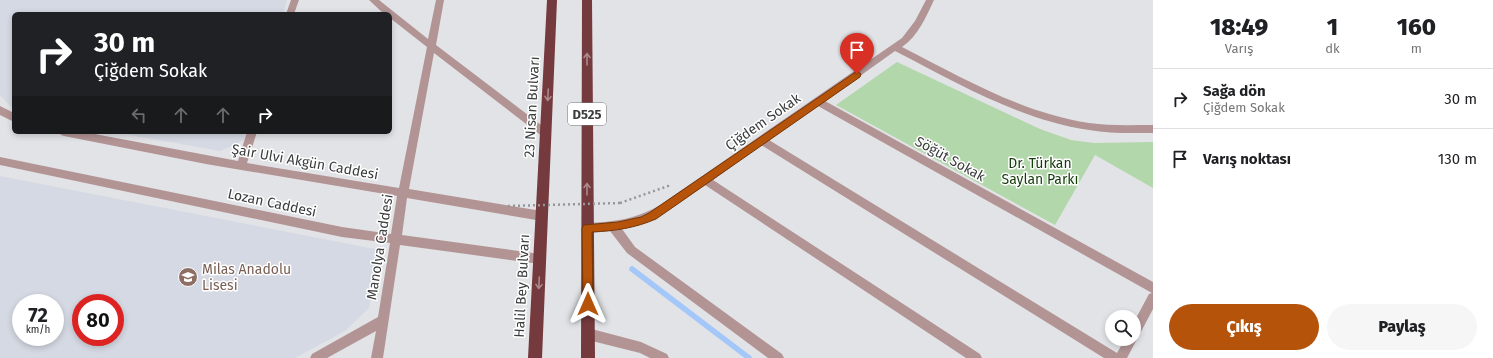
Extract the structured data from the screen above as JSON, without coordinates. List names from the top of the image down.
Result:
{
  "streets": {
    "highway": ["23 Nisan Bulvarı", "D525", "Halil Bey Bulvarı"],
    "street": [
      "Çiğdem Sokak",
      "Söğüt Sokak",
      "Şair Ulvi Akgün Caddesi",
      "Lozan Caddesi",
      "Manolya Caddesi"
    ]
  },
  "crossings": [
    ["23 Nisan Bulvarı", "Şair Ulvi Akgün Caddesi"],
    ["23 Nisan Bulvarı", "Halil Bey Bulvarı"],
    ["D525", "Çiğdem Sokak"],
    ["Çiğdem Sokak", "Söğüt Sokak"],
    ["Şair Ulvi Akgün Caddesi", "Manolya Caddesi"],
    ["Şair Ulvi Akgün Caddesi", "Halil Bey Bulvarı"],
    ["Lozan Caddesi", "Manolya Caddesi"],
    ["Lozan Caddesi", "Halil Bey Bulvarı"]
  ],
  "parks": ["Dr. Türkan Saylan Parkı"],
  "places": {
    "school or university": ["Milas Anadolu Lisesi"]
  },
  "page": {
    "eta": [
      "18:49",
      "Varış",
      "1",
      "dk",
      "160",
      "m"
    ],
    "turn": ["30 m", "Çiğdem Sokak"],
    "list": [
      {
        "name": "Sağa dön",
        "note": "Çiğdem Sokak",
        "value": "30 m"
      },
      {
        "name": "Varış noktası",
        "value": "130 m"
      }
    ],
    "speed": "72 km/h",
    "limit": "80",
    "buttons": ["Çıkış", "Paylaş"]
  }
}
